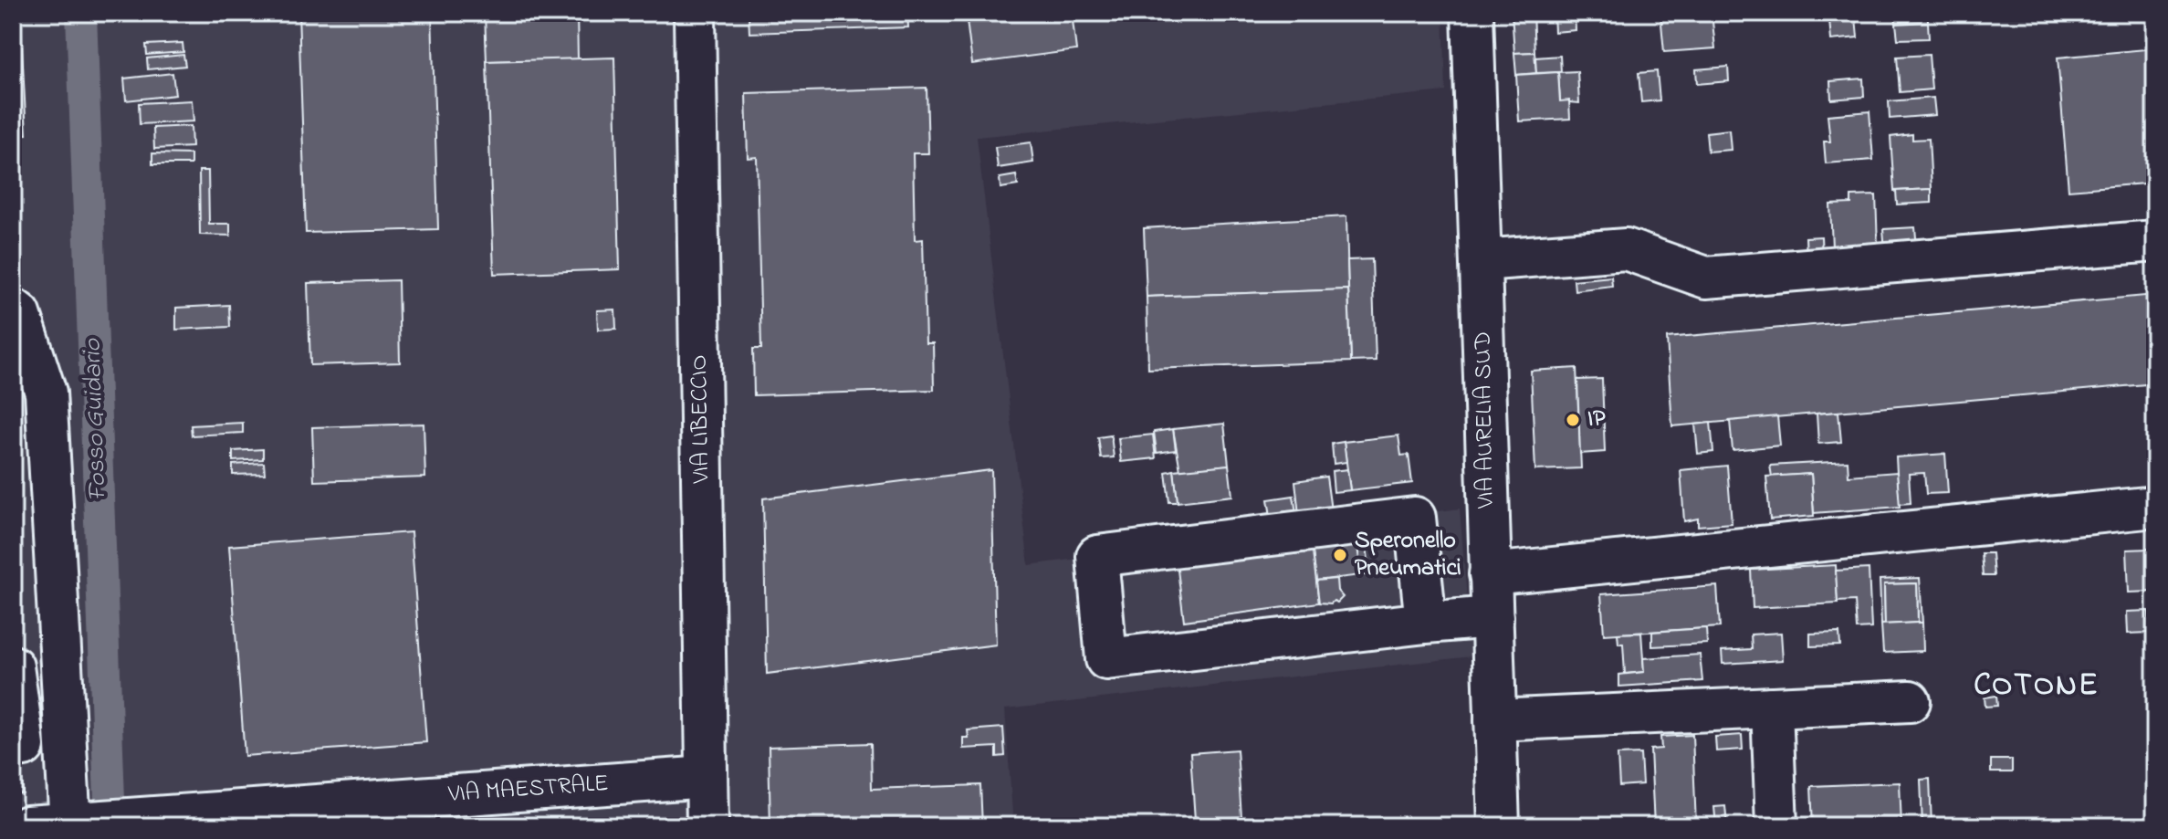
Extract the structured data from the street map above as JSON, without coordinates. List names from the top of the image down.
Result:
{
  "streets": {
    "street": ["VIA LIBECCIO", "VIA AURELIA SUD", "VIA MAESTRALE"]
  },
  "crossings": [
    ["VIA LIBECCIO", "VIA MAESTRALE"]
  ],
  "districts": ["COTONE"],
  "water": ["Fosso Guidario"],
  "places": ["IP", "Speronello Pneumatici"]
}
